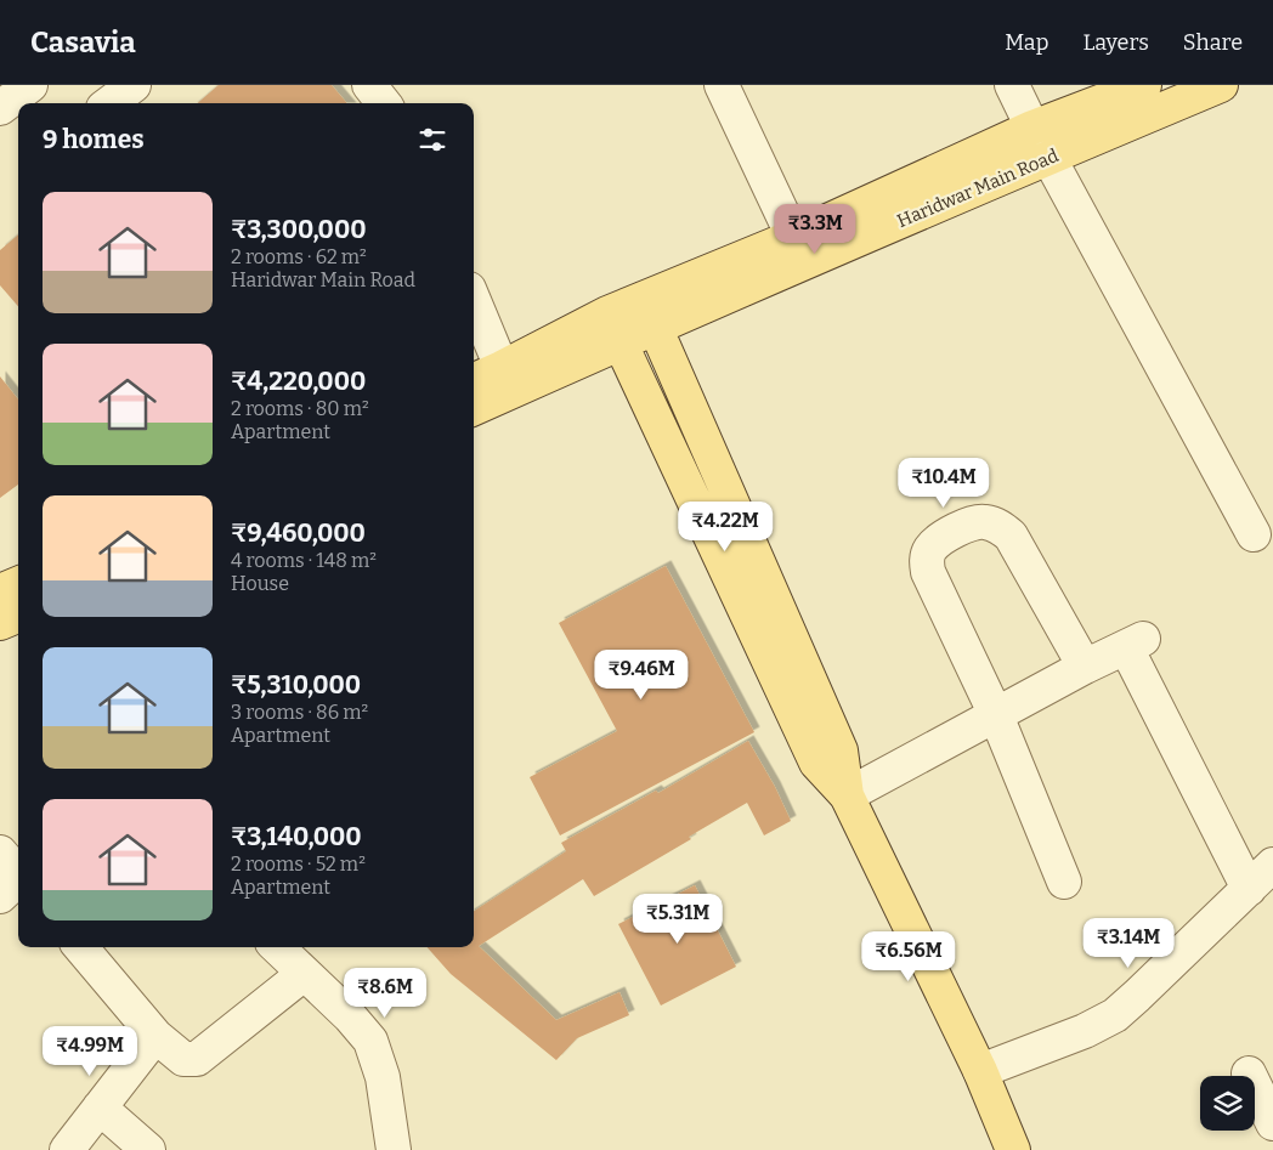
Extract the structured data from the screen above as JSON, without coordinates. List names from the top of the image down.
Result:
{
  "streets": {
    "main road": ["Haridwar Main Road"]
  },
  "page": {
    "header": "Casavia",
    "nav": ["Map", "Layers", "Share"],
    "heading": "9 homes",
    "list": [
      {
        "name": "₹3,300,000",
        "note": "2 rooms · 62 m² · Haridwar Main Road"
      },
      {
        "name": "₹4,220,000",
        "note": "2 rooms · 80 m² · Apartment"
      },
      {
        "name": "₹9,460,000",
        "note": "4 rooms · 148 m² · House"
      },
      {
        "name": "₹5,310,000",
        "note": "3 rooms · 86 m² · Apartment"
      },
      {
        "name": "₹3,140,000",
        "note": "2 rooms · 52 m² · Apartment"
      }
    ],
    "price": [
      "₹3.3M",
      "₹10.4M",
      "₹4.22M",
      "₹9.46M",
      "₹5.31M",
      "₹3.14M",
      "₹6.56M",
      "₹8.6M",
      "₹4.99M"
    ]
  }
}
